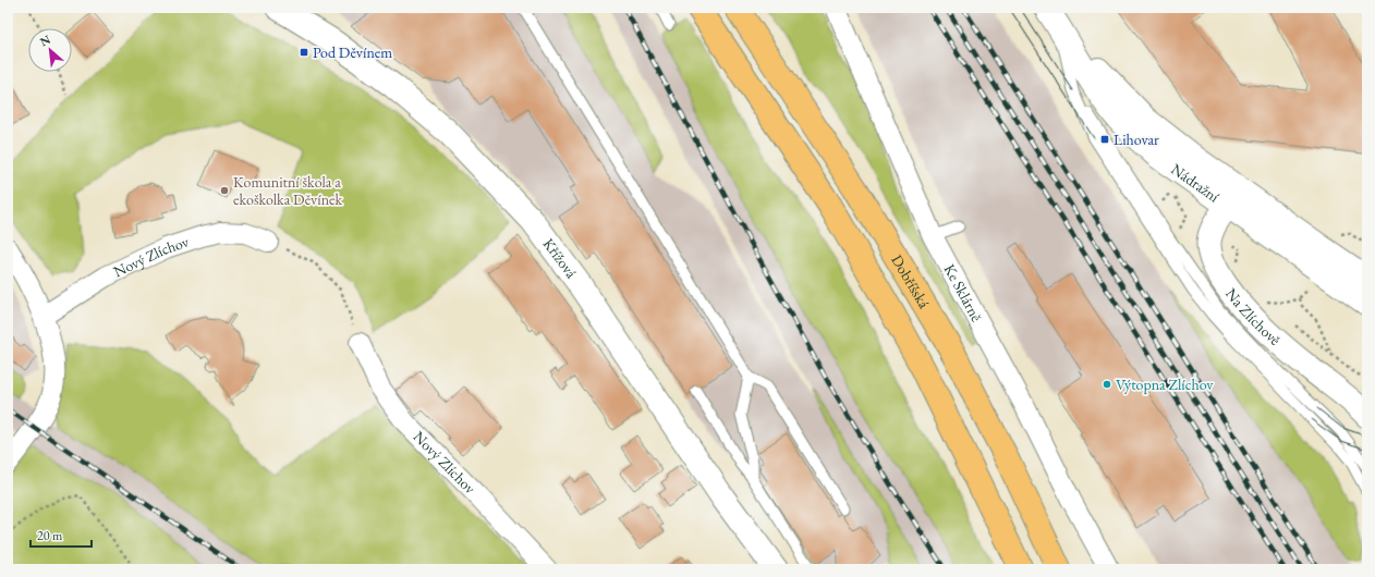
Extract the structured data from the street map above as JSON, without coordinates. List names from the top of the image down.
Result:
{
  "streets": {
    "highway": ["Dobříšská"],
    "street": [
      "Nádražní",
      "Nový Zlíchov",
      "Křížová",
      "Ke Sklárně",
      "Na Zlíchově"
    ]
  },
  "crossings": [
    ["Nádražní", "Na Zlíchově"]
  ],
  "places": {
    "transit": ["Pod Děvínem", "Lihovar"],
    "other": ["Komunitní škola a ekoškolka Děvínek", "Výtopna Zlíchov"]
  },
  "scale_bar": "20 m",
  "north": "top left"
}
